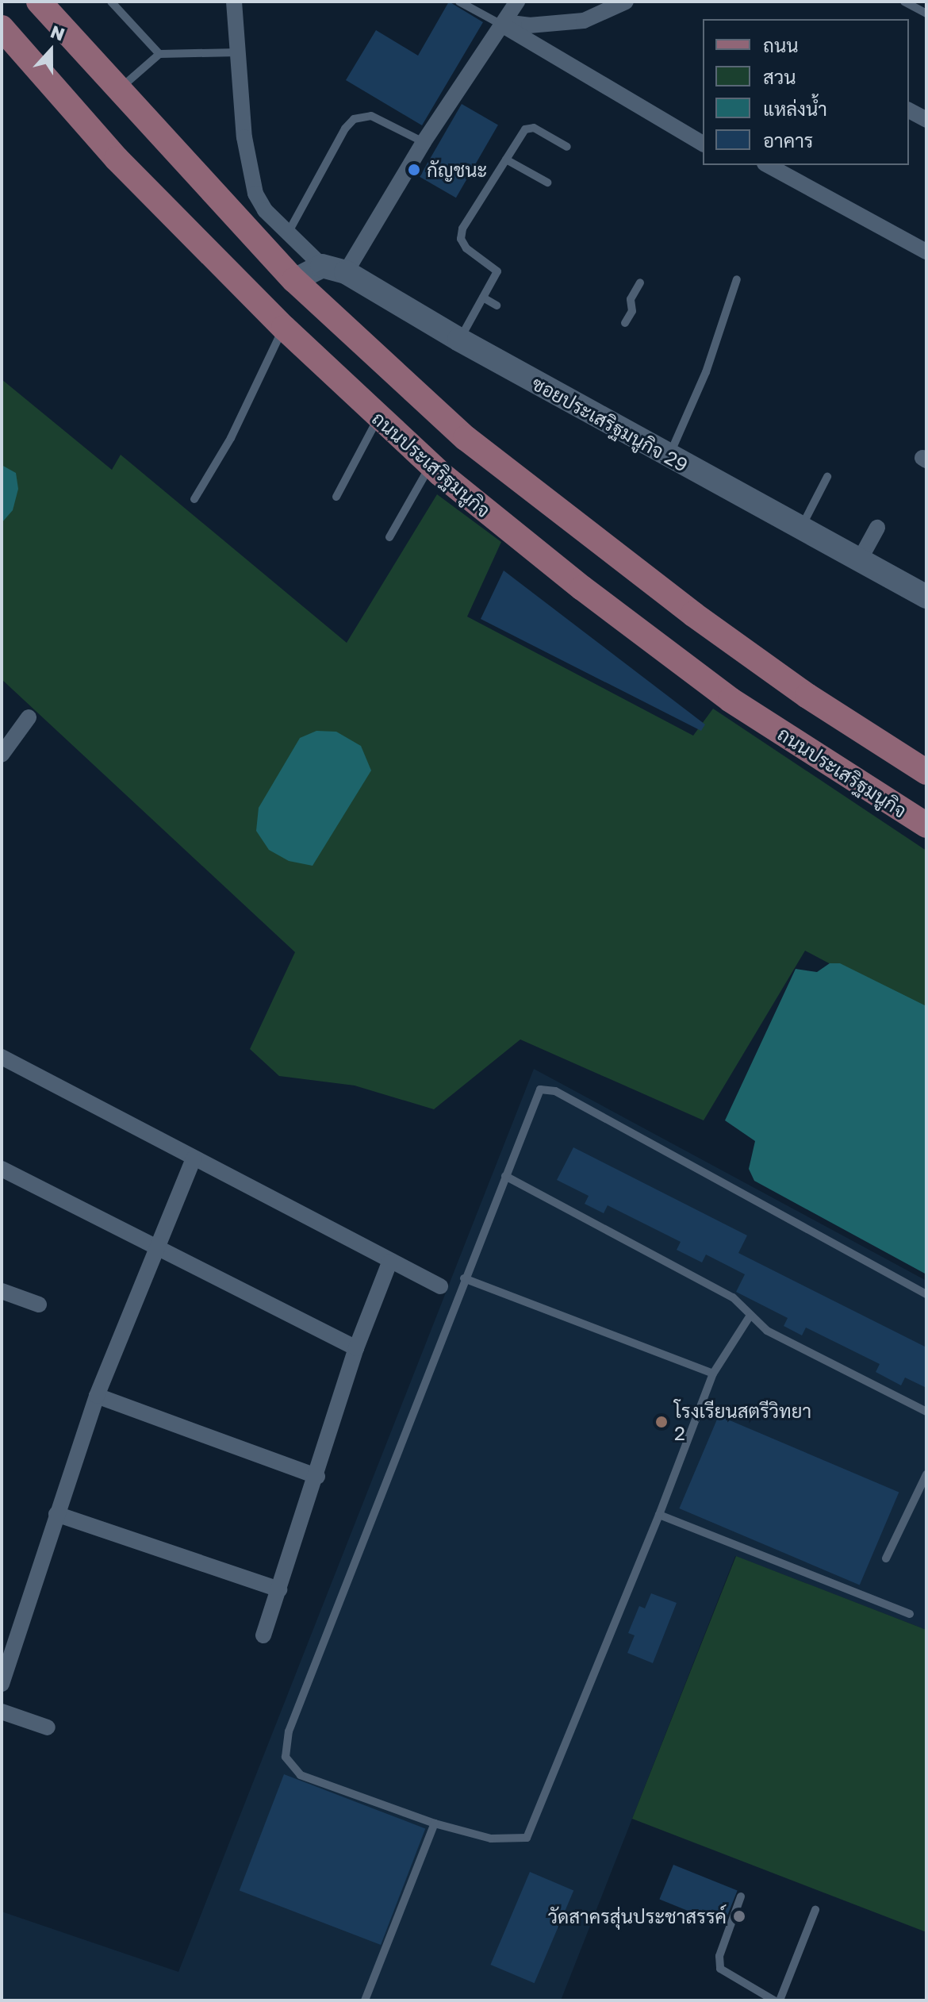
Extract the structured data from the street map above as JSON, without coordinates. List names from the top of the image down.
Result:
{
  "streets": {
    "main road": ["ถนนประเสริฐมนูกิจ"],
    "street": ["ซอยประเสริฐมนูกิจ 29"]
  },
  "places": ["กัญชนะ", "โรงเรียนสตรีวิทยา 2", "วัดสาครสุ่นประชาสรรค์"],
  "legend": [
    "ถนน",
    "สวน",
    "แหล่งน้ำ",
    "อาคาร"
  ],
  "north": "top"
}
